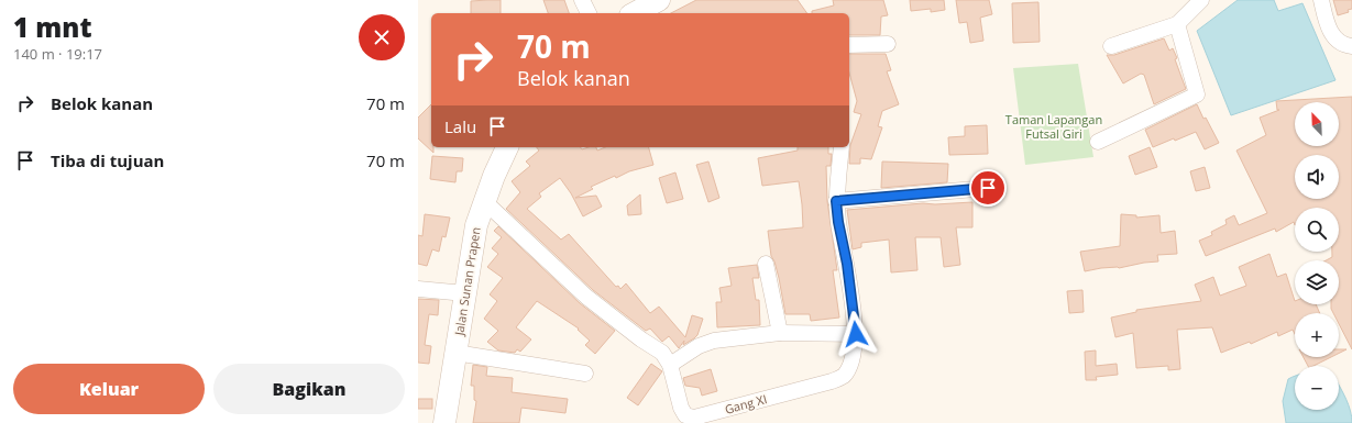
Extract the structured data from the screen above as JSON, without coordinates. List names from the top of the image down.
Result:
{
  "streets": {
    "main road": ["Jalan Sunan Prapen"],
    "street": ["Gang XI"]
  },
  "crossings": [
    ["Jalan Sunan Prapen", "Gang XI"]
  ],
  "parks": ["Taman Lapangan Futsal Giri"],
  "north": "top left",
  "page": {
    "heading": ["1 mnt", "140 m · 19:17"],
    "turn": ["70 m", "Belok kanan"],
    "list": [
      {
        "name": "Belok kanan",
        "value": "70 m"
      },
      {
        "name": "Tiba di tujuan",
        "value": "70 m"
      }
    ],
    "map_buttons": ["+", "−"],
    "then": "Lalu",
    "buttons": ["Keluar", "Bagikan"]
  }
}
